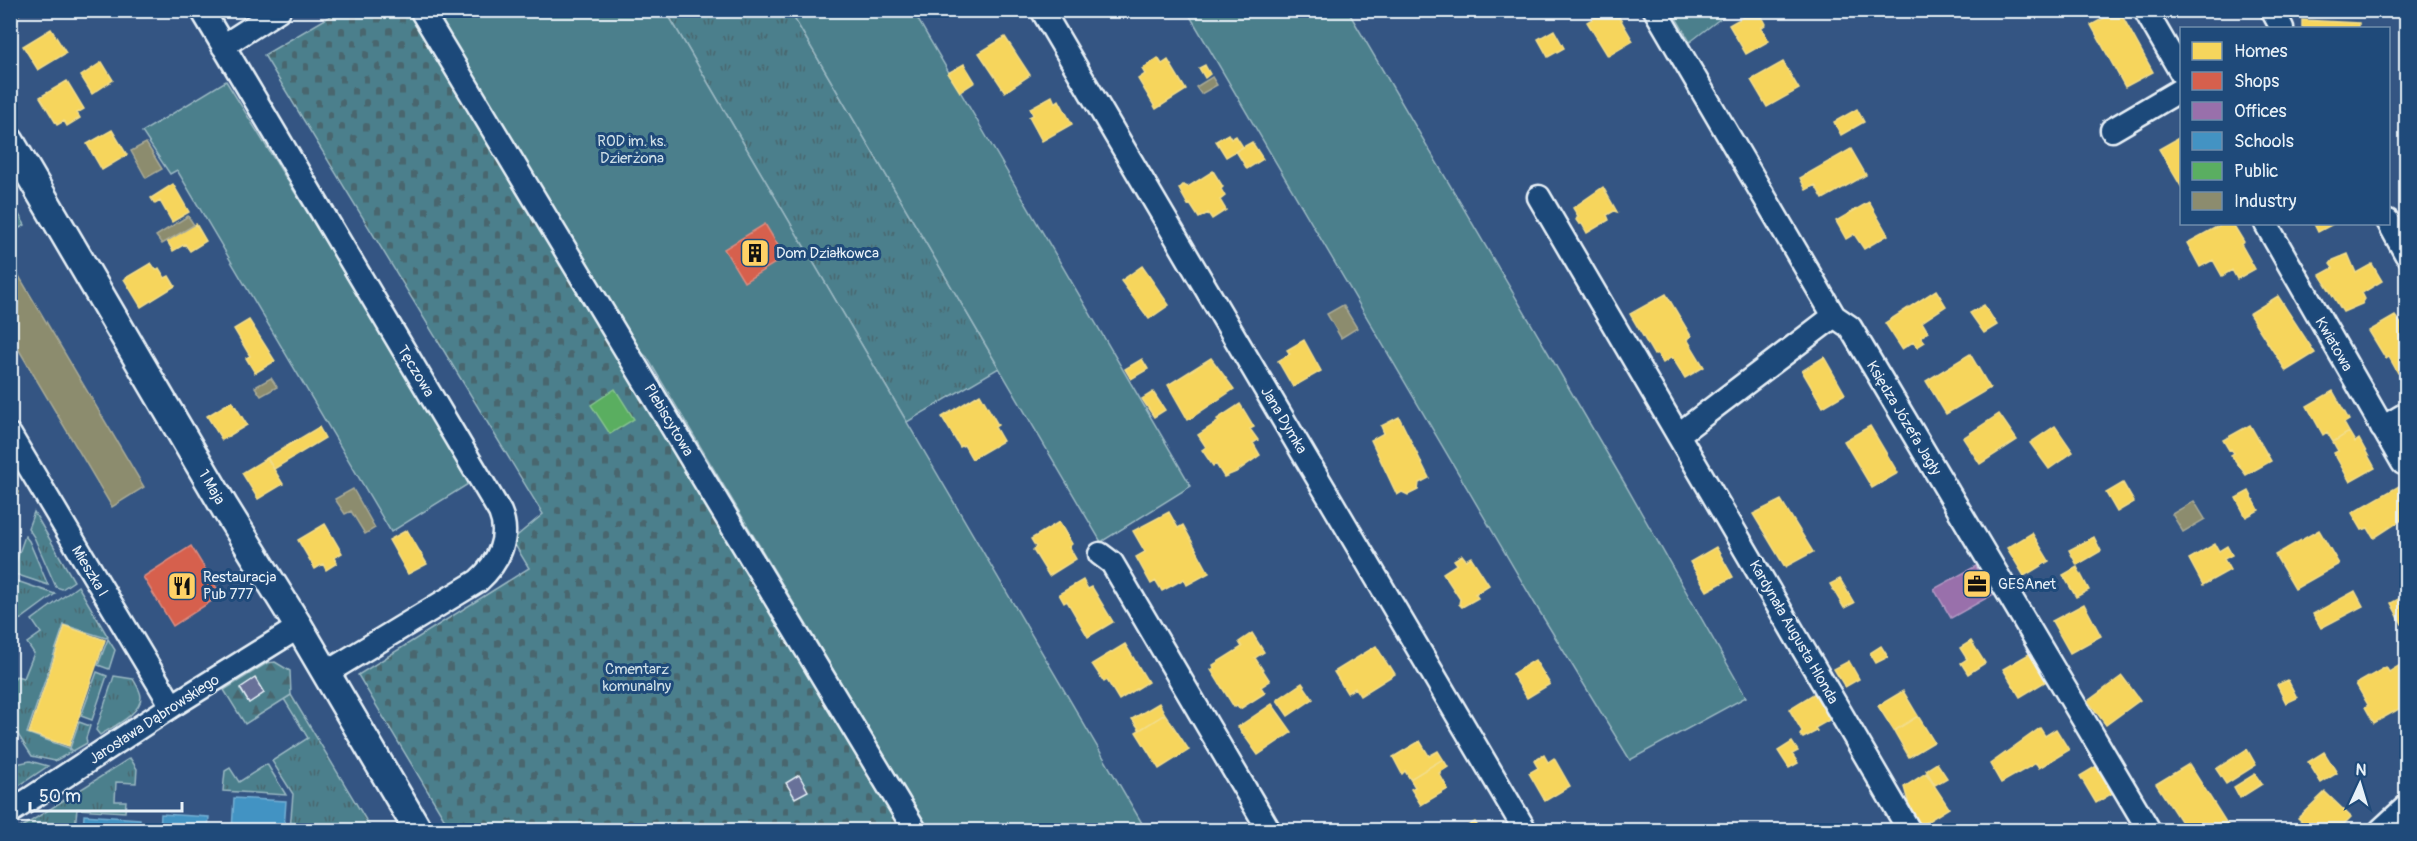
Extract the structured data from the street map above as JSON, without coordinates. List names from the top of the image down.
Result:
{
  "streets": {
    "street": [
      "Kwiatowa",
      "Tęczowa",
      "Księdza Józefa Jagły",
      "Plebiscytowa",
      "Jana Dymka",
      "1 Maja",
      "Mieszka I",
      "Kardynała Augusta Hlonda",
      "Jarosława Dąbrowskiego"
    ]
  },
  "crossings": [
    ["Tęczowa", "1 Maja"],
    ["1 Maja", "Jarosława Dąbrowskiego"],
    ["Mieszka I", "Jarosława Dąbrowskiego"]
  ],
  "parks": ["ROD im. ks. Dzierżona", "Cmentarz komunalny"],
  "places": {
    "building": ["Dom Działkowca"],
    "office": ["GESAnet"],
    "restaurant": ["Restauracja Pub 777"]
  },
  "legend": [
    "Homes",
    "Shops",
    "Offices",
    "Schools",
    "Public",
    "Industry"
  ],
  "scale_bar": "50 m",
  "north": "top"
}
